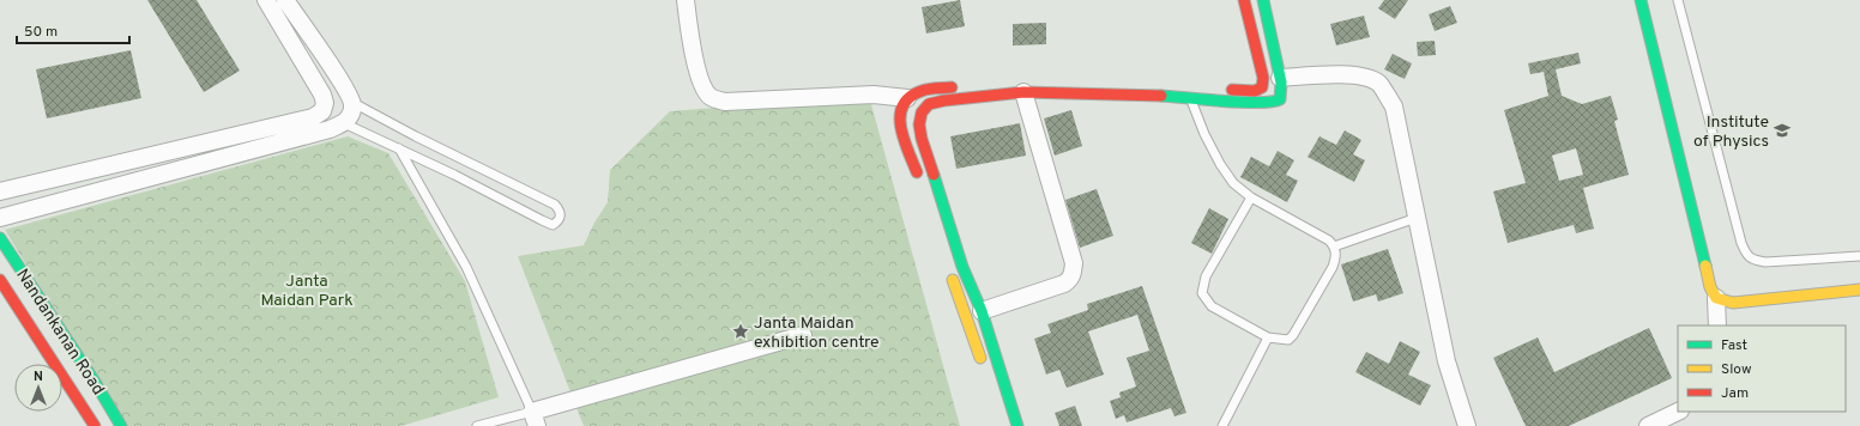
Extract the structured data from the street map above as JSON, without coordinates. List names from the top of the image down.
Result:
{
  "streets": {
    "street": ["Nandankanan Road"]
  },
  "parks": ["Janta Maidan Park"],
  "places": {
    "school or university": ["Institute of Physics"],
    "place": ["Janta Maidan exhibition centre"]
  },
  "legend": ["Fast", "Slow", "Jam"],
  "scale_bar": "50 m",
  "north": "top"
}
